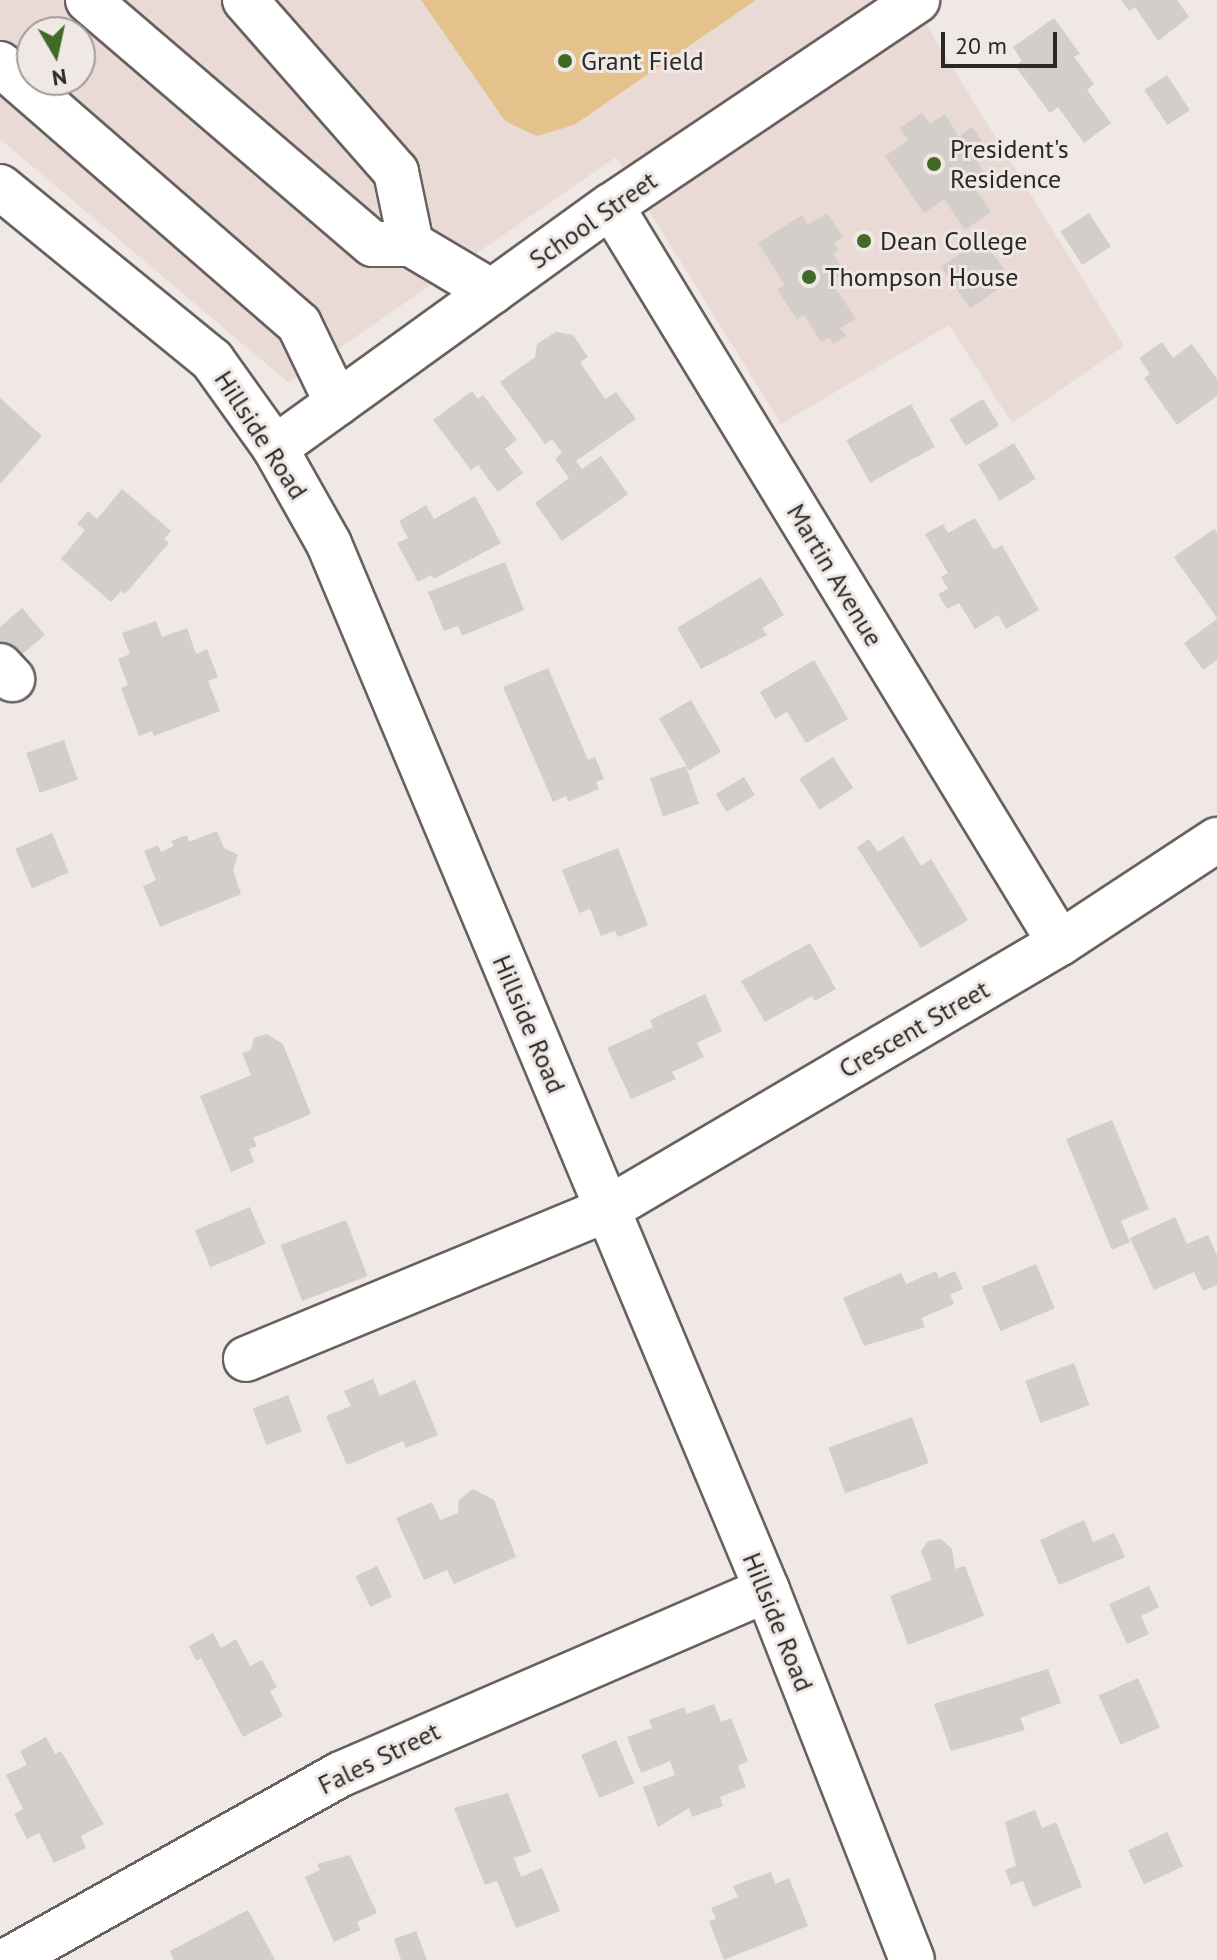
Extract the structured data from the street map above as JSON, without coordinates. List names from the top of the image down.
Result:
{
  "streets": {
    "street": [
      "School Street",
      "Hillside Road",
      "Martin Avenue",
      "Crescent Street",
      "Fales Street"
    ]
  },
  "crossings": [
    ["School Street", "Hillside Road"],
    ["School Street", "Martin Avenue"],
    ["Hillside Road", "Crescent Street"],
    ["Hillside Road", "Fales Street"],
    ["Martin Avenue", "Crescent Street"]
  ],
  "places": [
    "Grant Field",
    "President's Residence",
    "Dean College",
    "Thompson House"
  ],
  "scale_bar": "20 m",
  "north": "bottom"
}
